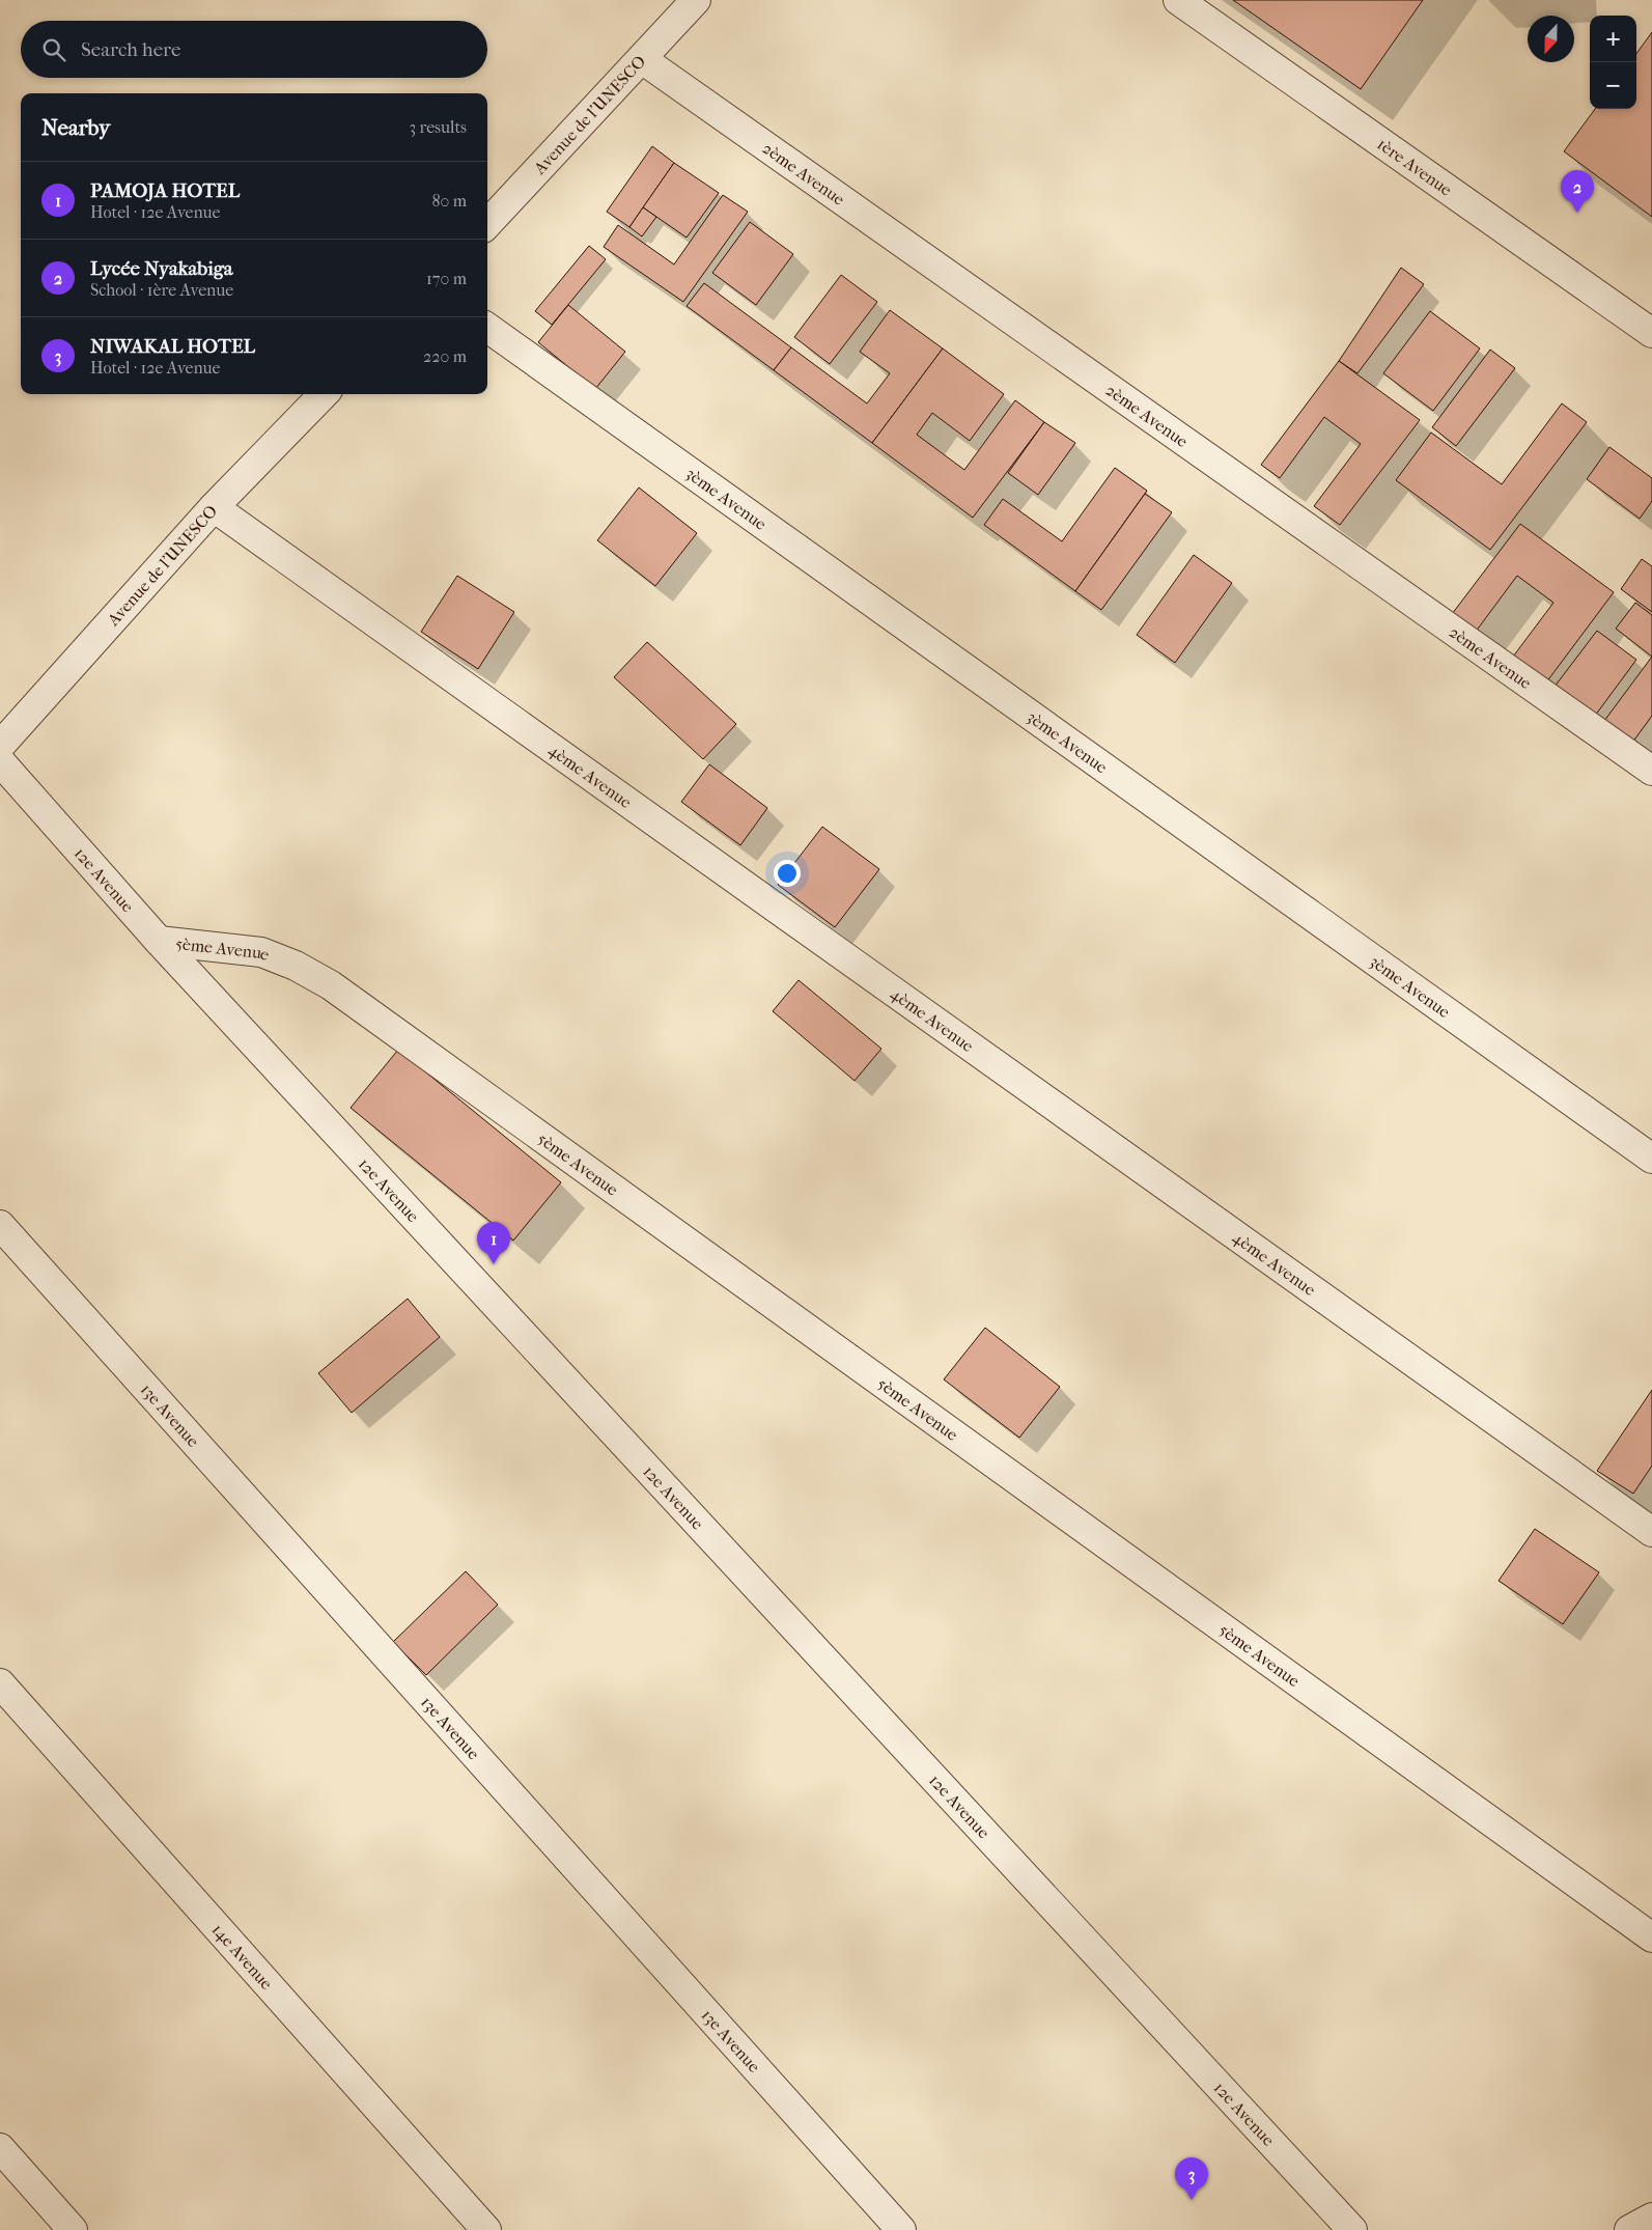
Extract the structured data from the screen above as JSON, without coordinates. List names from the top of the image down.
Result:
{
  "streets": {
    "street": [
      "Avenue de l'UNESCO",
      "1ère Avenue",
      "2ème Avenue",
      "3ème Avenue",
      "4ème Avenue",
      "12e Avenue",
      "5ème Avenue",
      "13e Avenue",
      "14e Avenue"
    ]
  },
  "crossings": [
    ["Avenue de l'UNESCO", "2ème Avenue"],
    ["Avenue de l'UNESCO", "4ème Avenue"],
    ["12e Avenue", "5ème Avenue"]
  ],
  "north": "bottom",
  "page": {
    "map_buttons": ["+", "−"],
    "search": "Search here",
    "heading": ["Nearby", "3 results"],
    "list": [
      {
        "mark": "1",
        "name": "PAMOJA HOTEL",
        "note": "Hotel · 12e Avenue",
        "value": "80 m"
      },
      {
        "mark": "2",
        "name": "Lycée Nyakabiga",
        "note": "School · 1ère Avenue",
        "value": "170 m"
      },
      {
        "mark": "3",
        "name": "NIWAKAL HOTEL",
        "note": "Hotel · 12e Avenue",
        "value": "220 m"
      }
    ],
    "pins": ["2", "1", "3"]
  }
}
